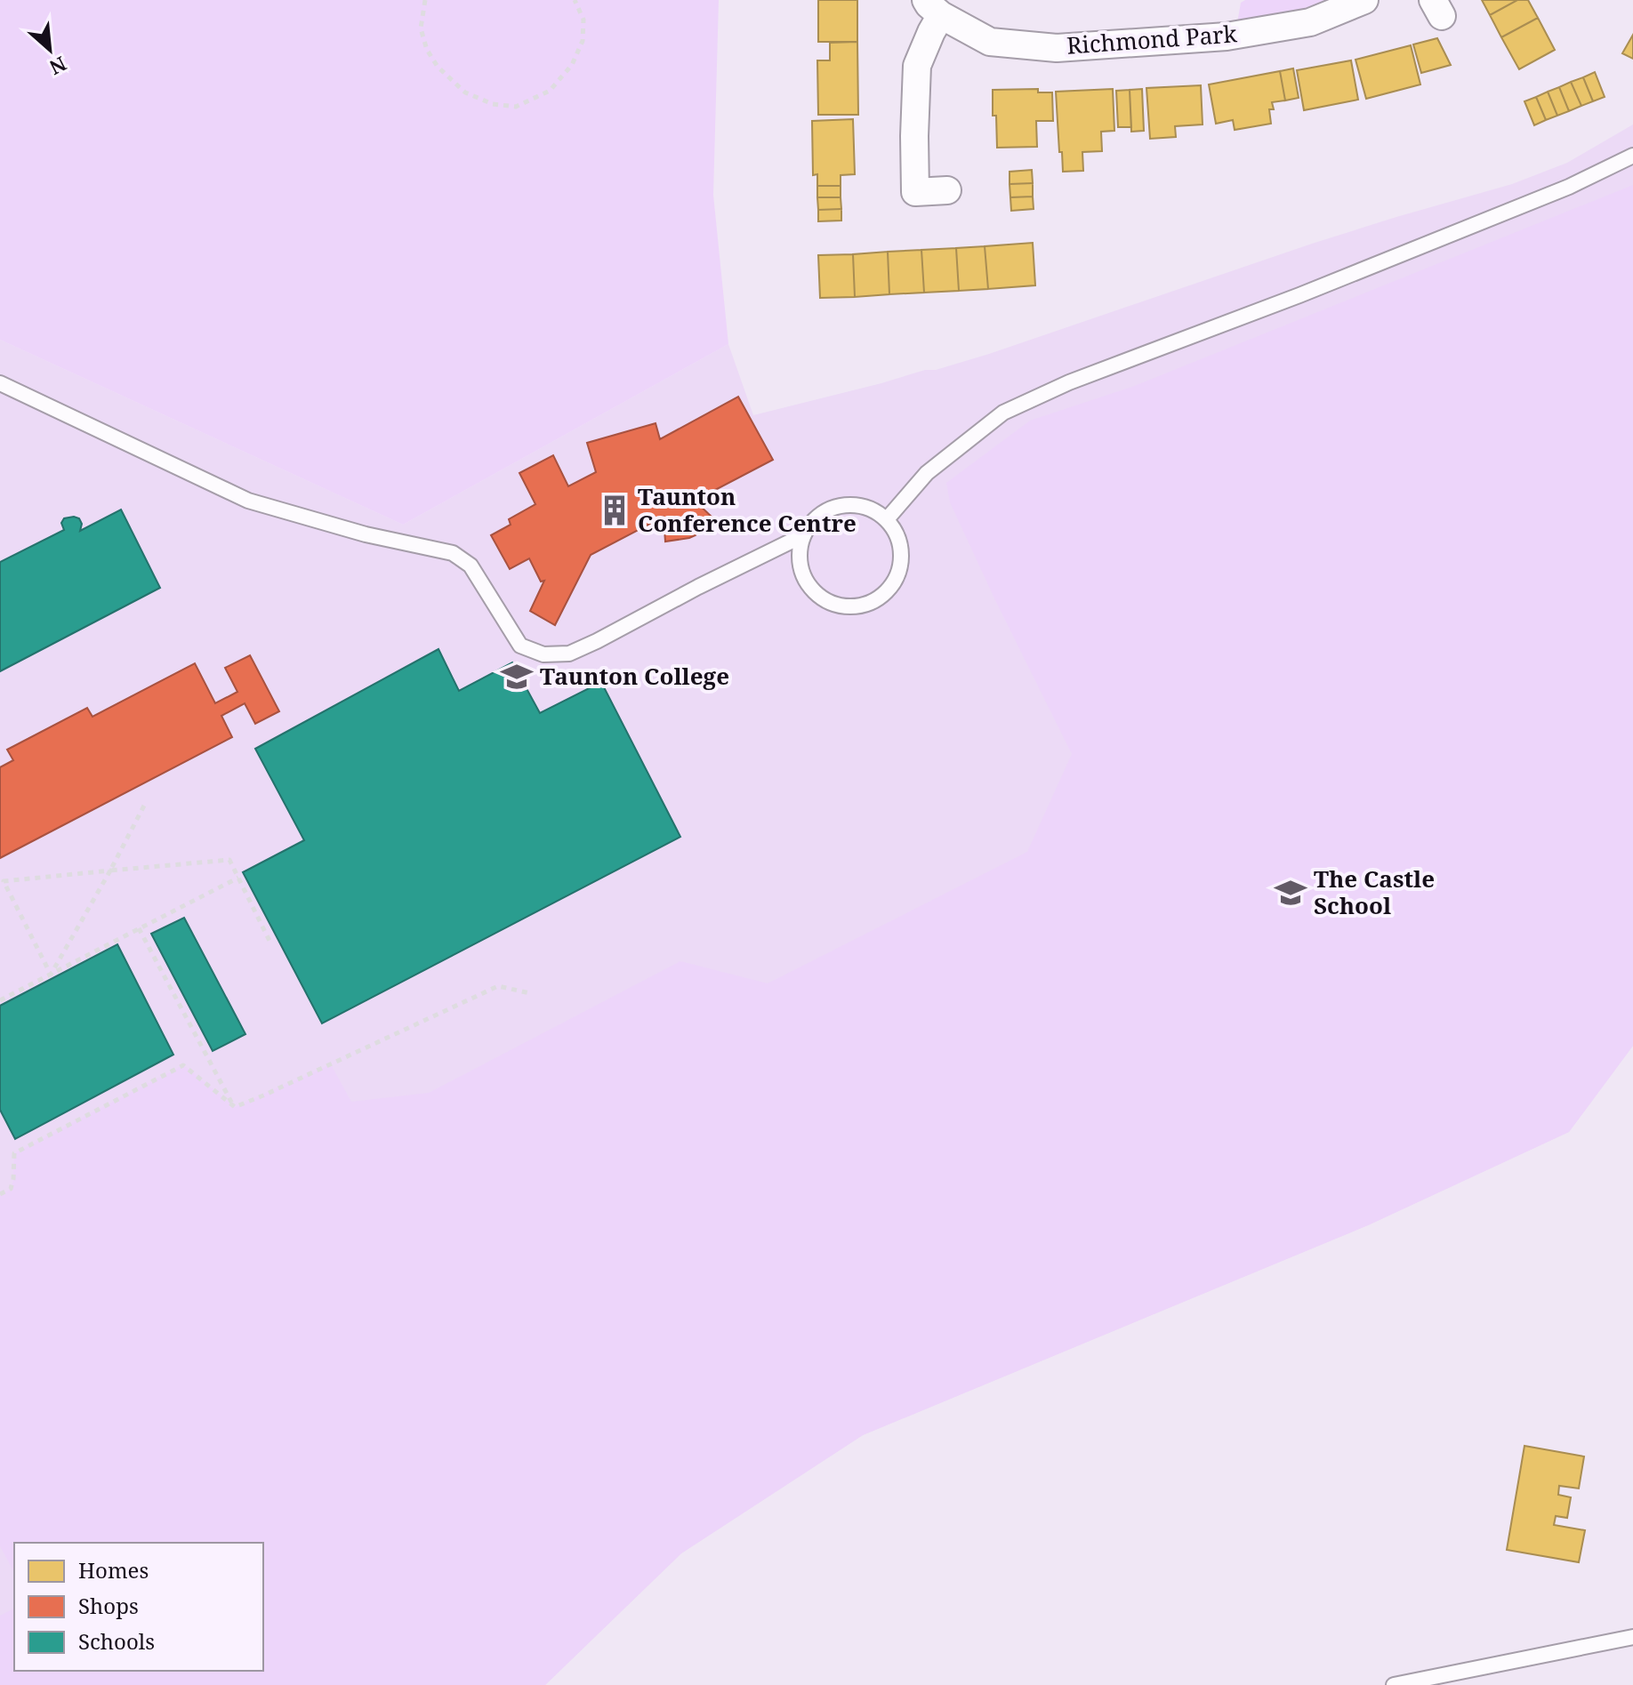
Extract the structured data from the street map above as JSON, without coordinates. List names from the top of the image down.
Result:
{
  "streets": {
    "street": ["Richmond Park"]
  },
  "places": {
    "building": ["Taunton Conference Centre"],
    "school or university": ["Taunton College", "The Castle School"]
  },
  "legend": ["Homes", "Shops", "Schools"],
  "north": "bottom right"
}
